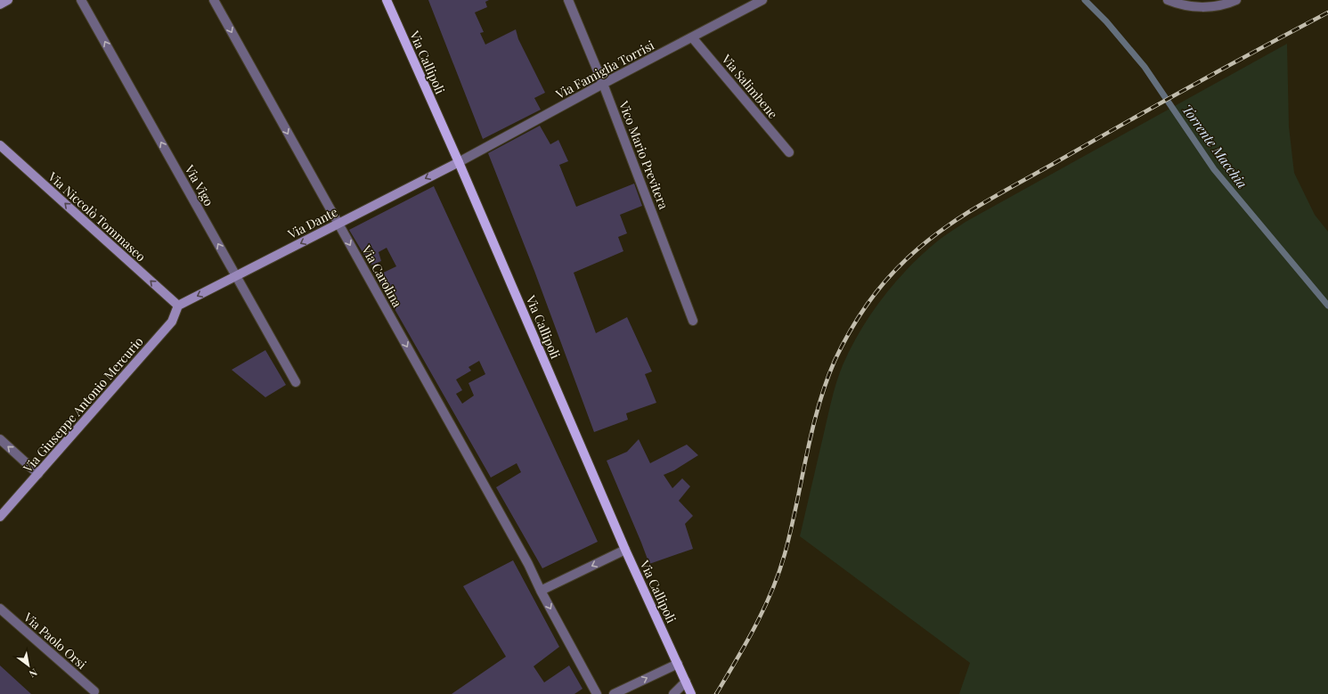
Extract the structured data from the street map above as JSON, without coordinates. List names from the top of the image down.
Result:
{
  "streets": {
    "main road": ["Via Callipoli"],
    "street": [
      "Via Famiglia Torrisi",
      "Via Salimbene",
      "Vico Mario Previtera",
      "Via Vigo",
      "Via Niccolò Tommaseo",
      "Via Dante",
      "Via Carolina",
      "Via Giuseppe Antonio Mercurio",
      "Via Paolo Orsi"
    ]
  },
  "crossings": [
    ["Via Callipoli", "Via Famiglia Torrisi"],
    ["Via Callipoli", "Via Dante"],
    ["Via Famiglia Torrisi", "Via Salimbene"],
    ["Via Famiglia Torrisi", "Vico Mario Previtera"],
    ["Via Famiglia Torrisi", "Via Dante"],
    ["Via Vigo", "Via Dante"],
    ["Via Niccolò Tommaseo", "Via Dante"],
    ["Via Niccolò Tommaseo", "Via Giuseppe Antonio Mercurio"],
    ["Via Dante", "Via Carolina"],
    ["Via Dante", "Via Giuseppe Antonio Mercurio"]
  ],
  "one_way": [
    "Via Vigo",
    "Via Niccolò Tommaseo",
    "Via Dante",
    "Via Carolina"
  ],
  "water": ["Torrente Macchia"],
  "north": "bottom right"
}
